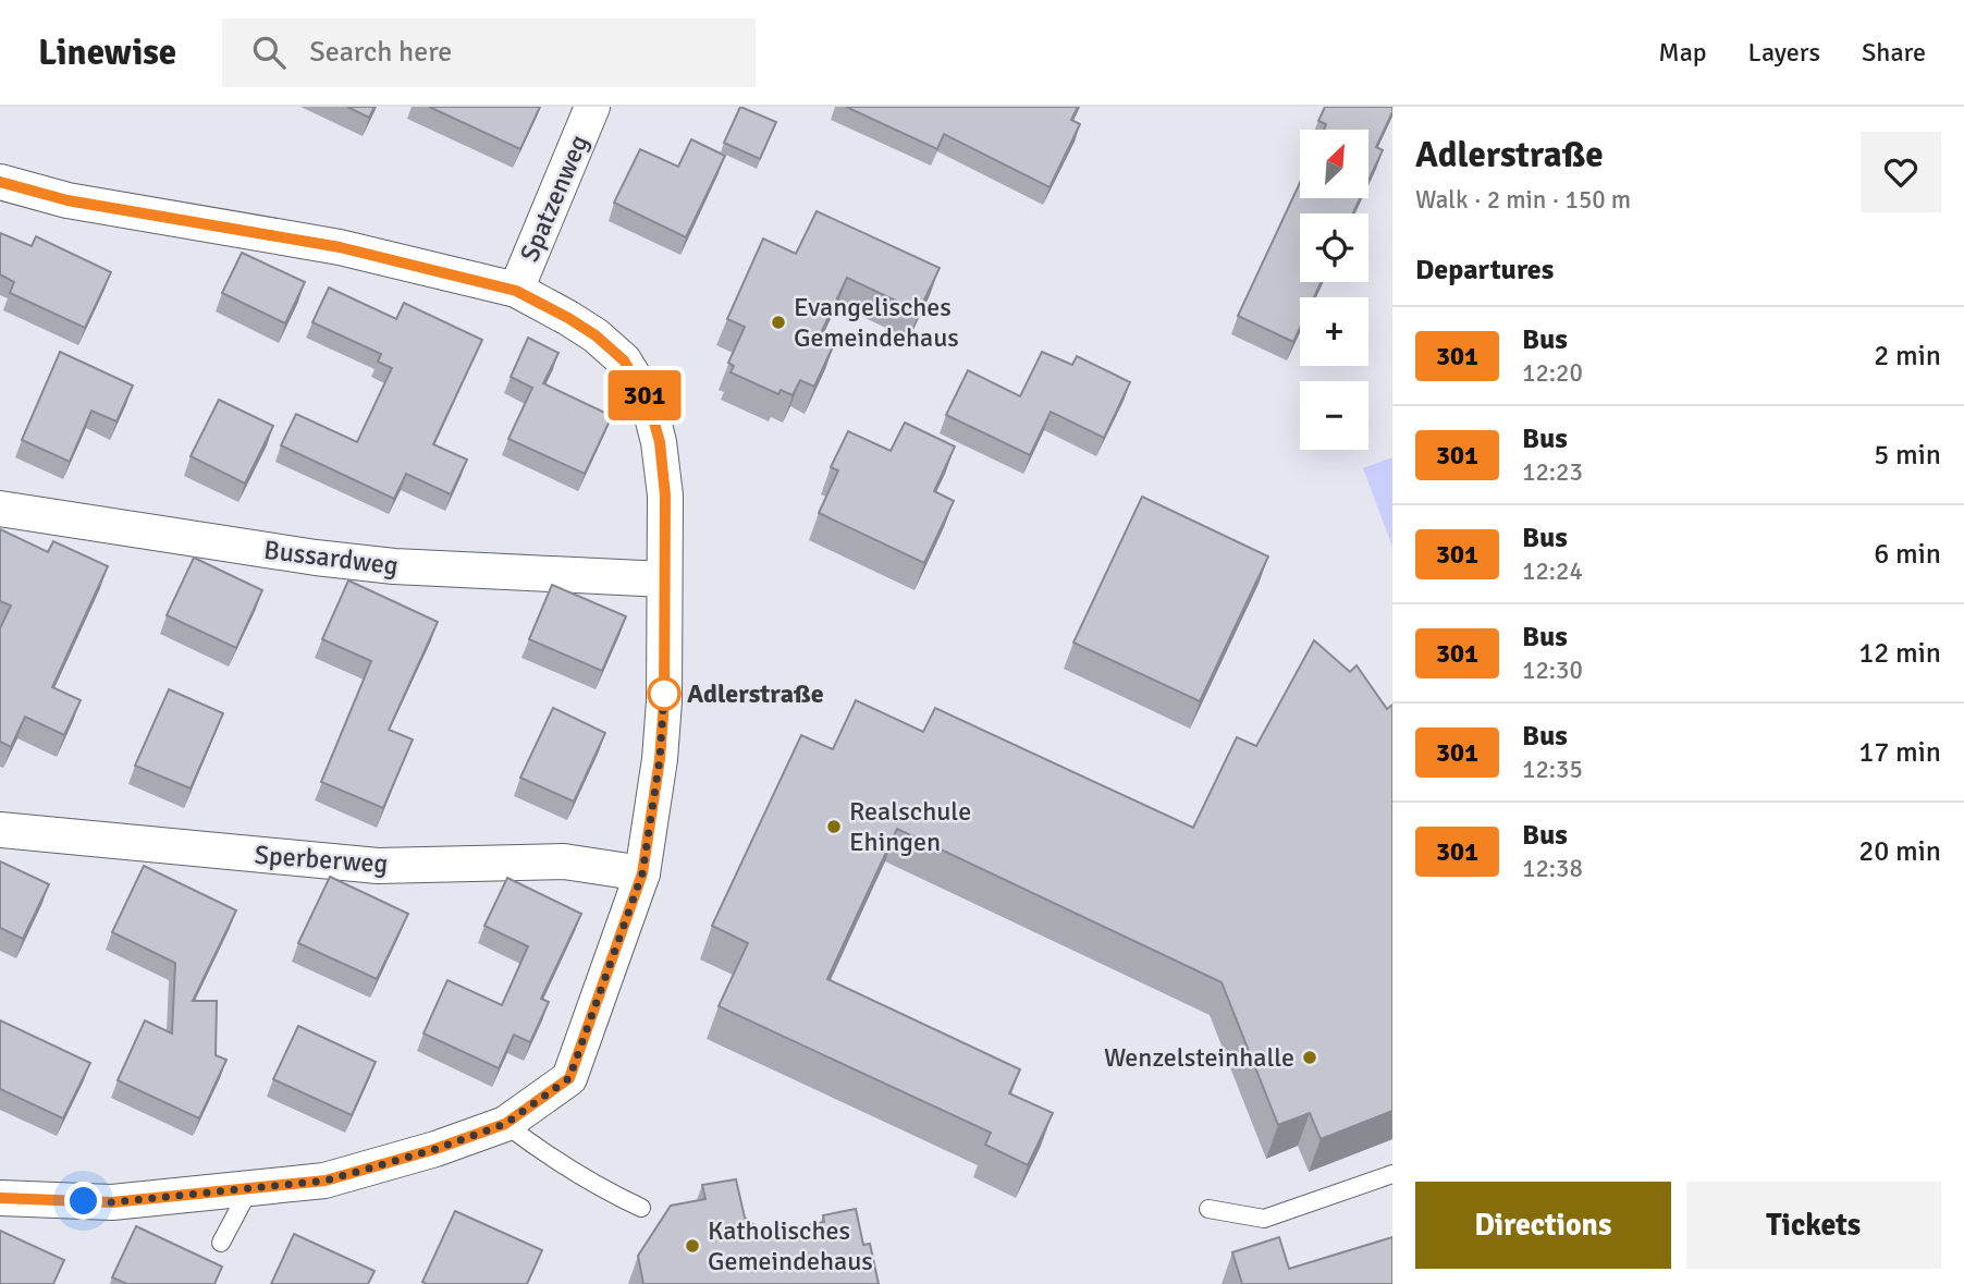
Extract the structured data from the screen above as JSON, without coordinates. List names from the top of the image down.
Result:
{
  "streets": {
    "street": ["Spatzenweg", "Bussardweg", "Sperberweg"]
  },
  "places": [
    "Evangelisches Gemeindehaus",
    "Adlerstraße",
    "Realschule Ehingen",
    "Wenzelsteinhalle",
    "Katholisches Gemeindehaus"
  ],
  "lines": ["bus line 301"],
  "north": "top right",
  "page": {
    "header": "Linewise",
    "search": "Search here",
    "nav": ["Map", "Layers", "Share"],
    "on_map": "301",
    "heading": [
      ["Adlerstraße", "Walk · 2 min · 150 m"],
      "Departures"
    ],
    "map_buttons": ["+", "−"],
    "list": [
      {
        "mark": "301",
        "name": "Bus",
        "note": "12:20",
        "value": "2 min"
      },
      {
        "mark": "301",
        "name": "Bus",
        "note": "12:23",
        "value": "5 min"
      },
      {
        "mark": "301",
        "name": "Bus",
        "note": "12:24",
        "value": "6 min"
      },
      {
        "mark": "301",
        "name": "Bus",
        "note": "12:30",
        "value": "12 min"
      },
      {
        "mark": "301",
        "name": "Bus",
        "note": "12:35",
        "value": "17 min"
      },
      {
        "mark": "301",
        "name": "Bus",
        "note": "12:38",
        "value": "20 min"
      }
    ],
    "buttons": ["Directions", "Tickets"]
  }
}
